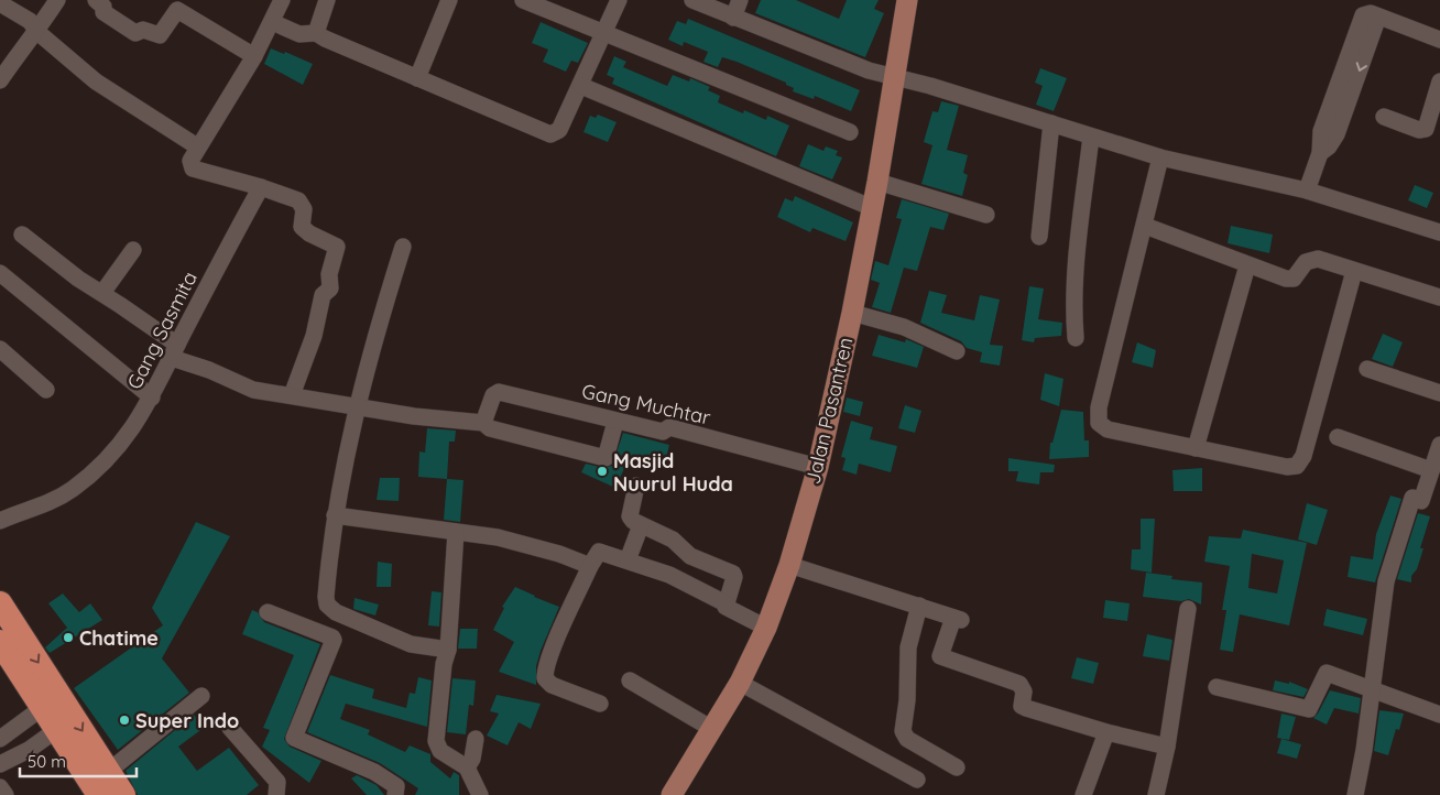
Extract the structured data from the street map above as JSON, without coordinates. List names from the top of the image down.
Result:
{
  "streets": {
    "main road": ["Jalan Pasantren"],
    "street": ["Gang Sasmita", "Gang Muchtar"]
  },
  "crossings": [
    ["Gang Muchtar", "Jalan Pasantren"]
  ],
  "places": ["Masjid Nuurul Huda", "Chatime", "Super Indo"],
  "scale_bar": "50 m"
}
